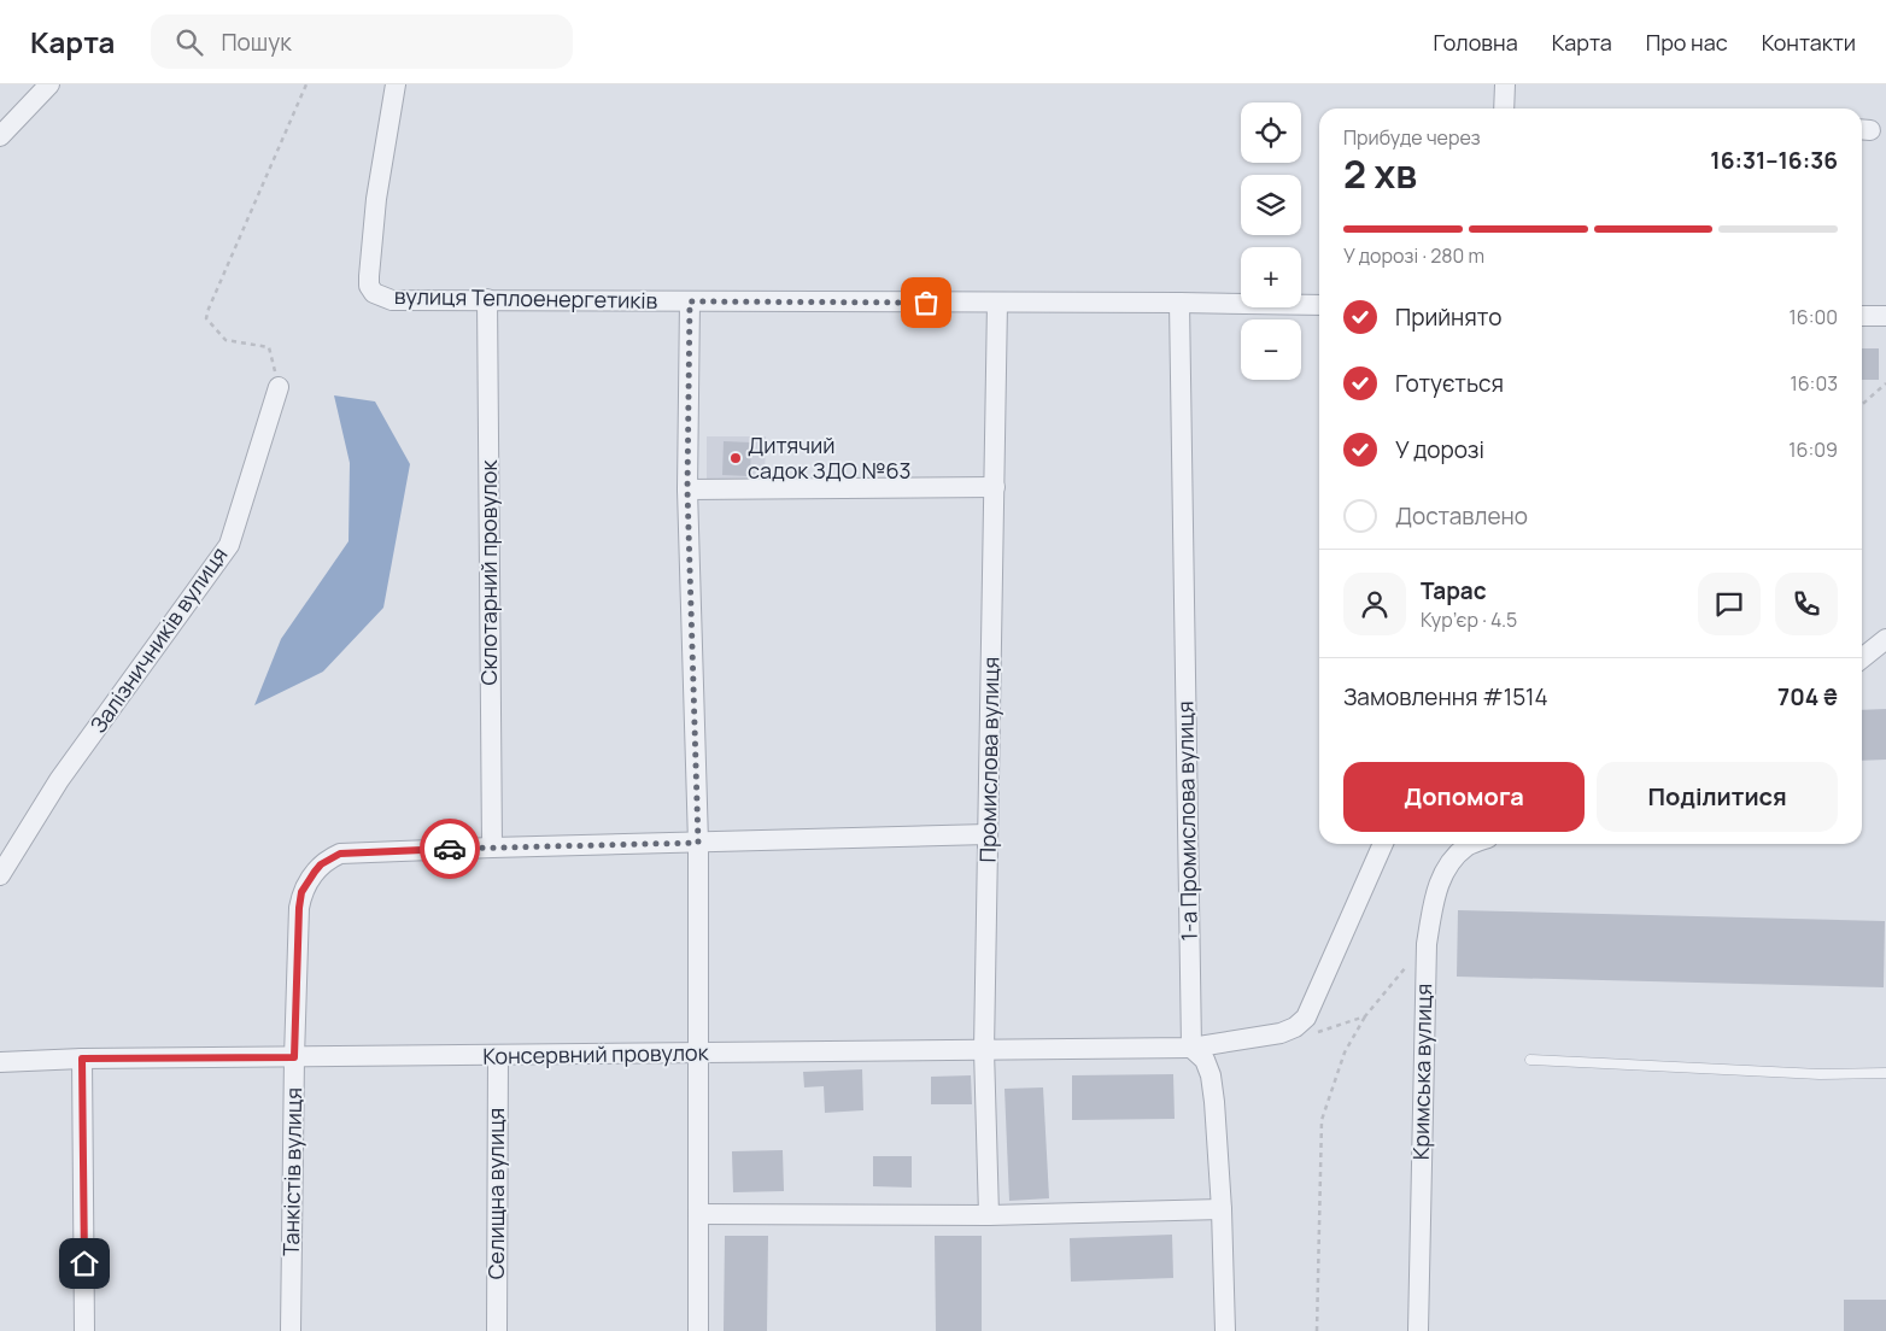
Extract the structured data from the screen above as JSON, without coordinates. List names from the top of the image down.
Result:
{
  "streets": {
    "street": [
      "вулиця Теплоенергетиків",
      "Склотарний провулок",
      "Залізничників вулиця",
      "Промислова вулиця",
      "1-а Промислова вулиця",
      "Консервний провулок",
      "Кримська вулиця",
      "Танкістів вулиця",
      "Селищна вулиця"
    ]
  },
  "crossings": [
    ["вулиця Теплоенергетиків", "Склотарний провулок"],
    ["вулиця Теплоенергетиків", "Промислова вулиця"],
    ["вулиця Теплоенергетиків", "1-а Промислова вулиця"],
    ["Склотарний провулок", "Танкістів вулиця"],
    ["Промислова вулиця", "Консервний провулок"],
    ["1-а Промислова вулиця", "Консервний провулок"],
    ["Консервний провулок", "Танкістів вулиця"],
    ["Консервний провулок", "Селищна вулиця"]
  ],
  "places": ["Дитячий садок ЗДО №63"],
  "page": {
    "header": "Карта",
    "search": "Пошук",
    "nav": [
      "Головна",
      "Карта",
      "Про нас",
      "Контакти"
    ],
    "map_buttons": ["+", "−"],
    "heading": ["2 хв", "Прибуде через", "16:31–16:36"],
    "panel": [
      "Тарас",
      "Кур’єр · 4.5",
      "Замовлення #1514",
      "704 ₴"
    ],
    "bar": "У дорозі · 280 m",
    "list": [
      ["Прийнято", "16:00"],
      ["Готується", "16:03"],
      ["У дорозі", "16:09"],
      "Доставлено"
    ],
    "buttons": ["Допомога", "Поділитися"]
  }
}
